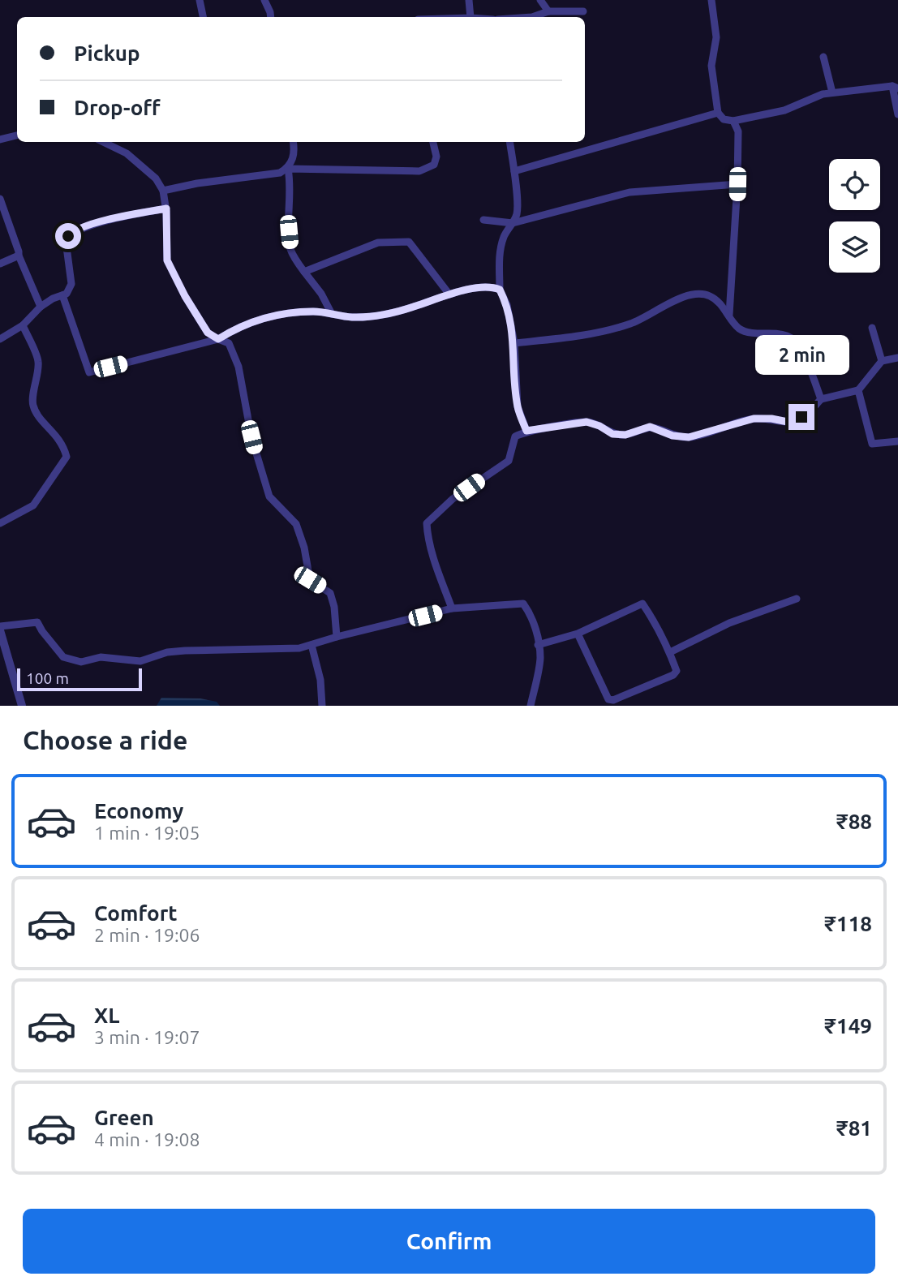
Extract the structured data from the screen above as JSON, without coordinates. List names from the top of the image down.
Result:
{
  "scale_bar": "100 m",
  "page": {
    "banner": ["Pickup", "Drop-off"],
    "bubble": "2 min",
    "scale": "100 m",
    "heading": "Choose a ride",
    "list": [
      {
        "name": "Economy",
        "note": "1 min · 19:05",
        "value": "₹88"
      },
      {
        "name": "Comfort",
        "note": "2 min · 19:06",
        "value": "₹118"
      },
      {
        "name": "XL",
        "note": "3 min · 19:07",
        "value": "₹149"
      },
      {
        "name": "Green",
        "note": "4 min · 19:08",
        "value": "₹81"
      }
    ],
    "buttons": "Confirm"
  }
}
